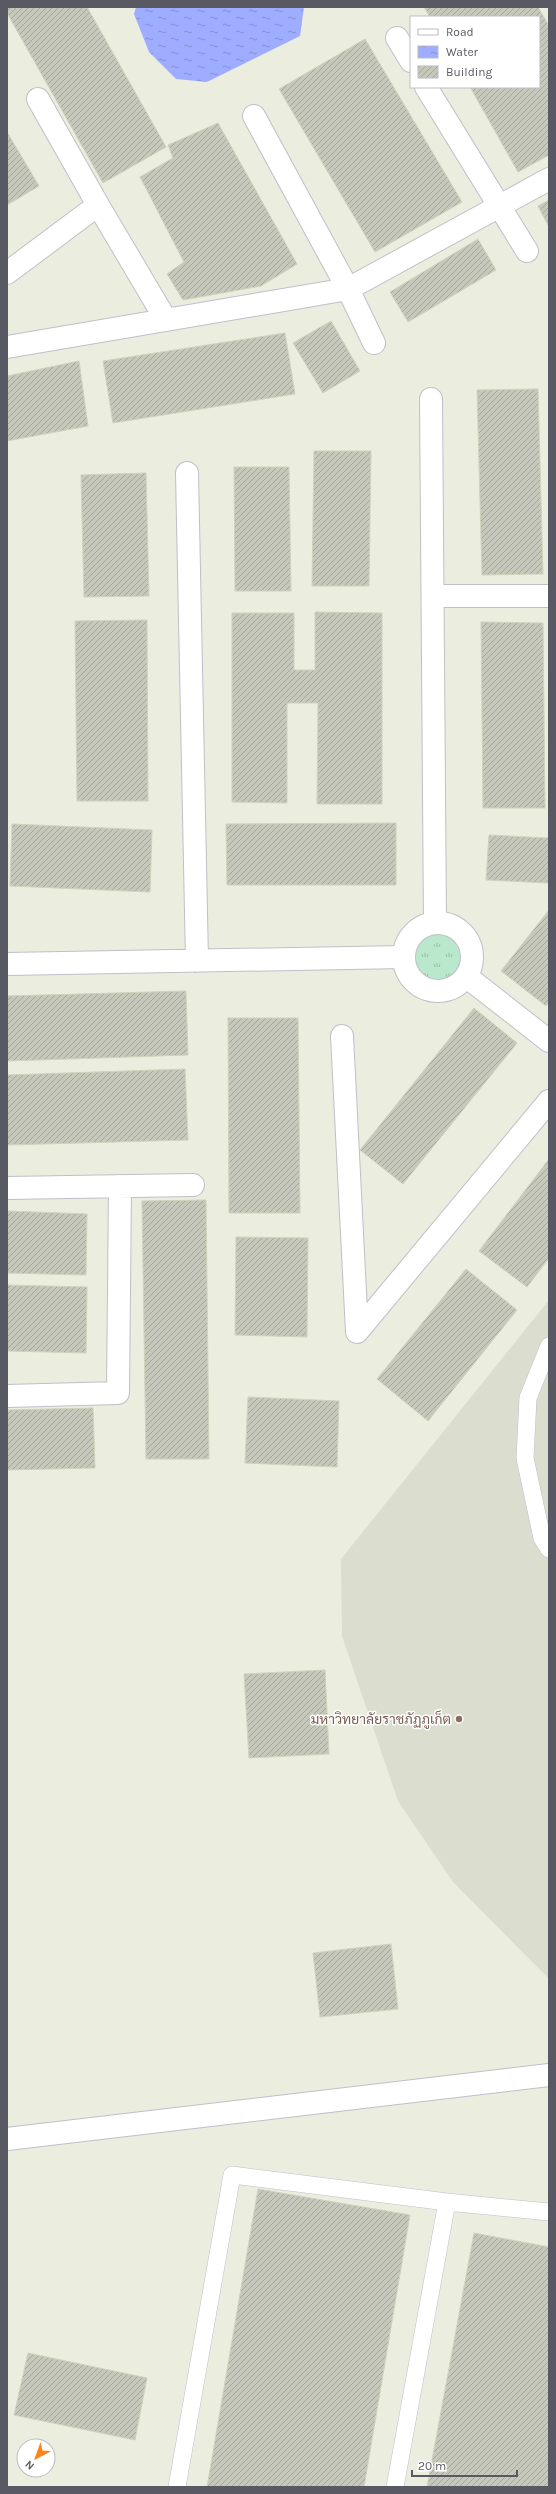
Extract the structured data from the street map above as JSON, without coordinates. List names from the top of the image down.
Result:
{
  "places": ["มหาวิทยาลัยราชภัฏภูเก็ต"],
  "legend": ["Road", "Water", "Building"],
  "scale_bar": "20 m",
  "north": "bottom left"
}
